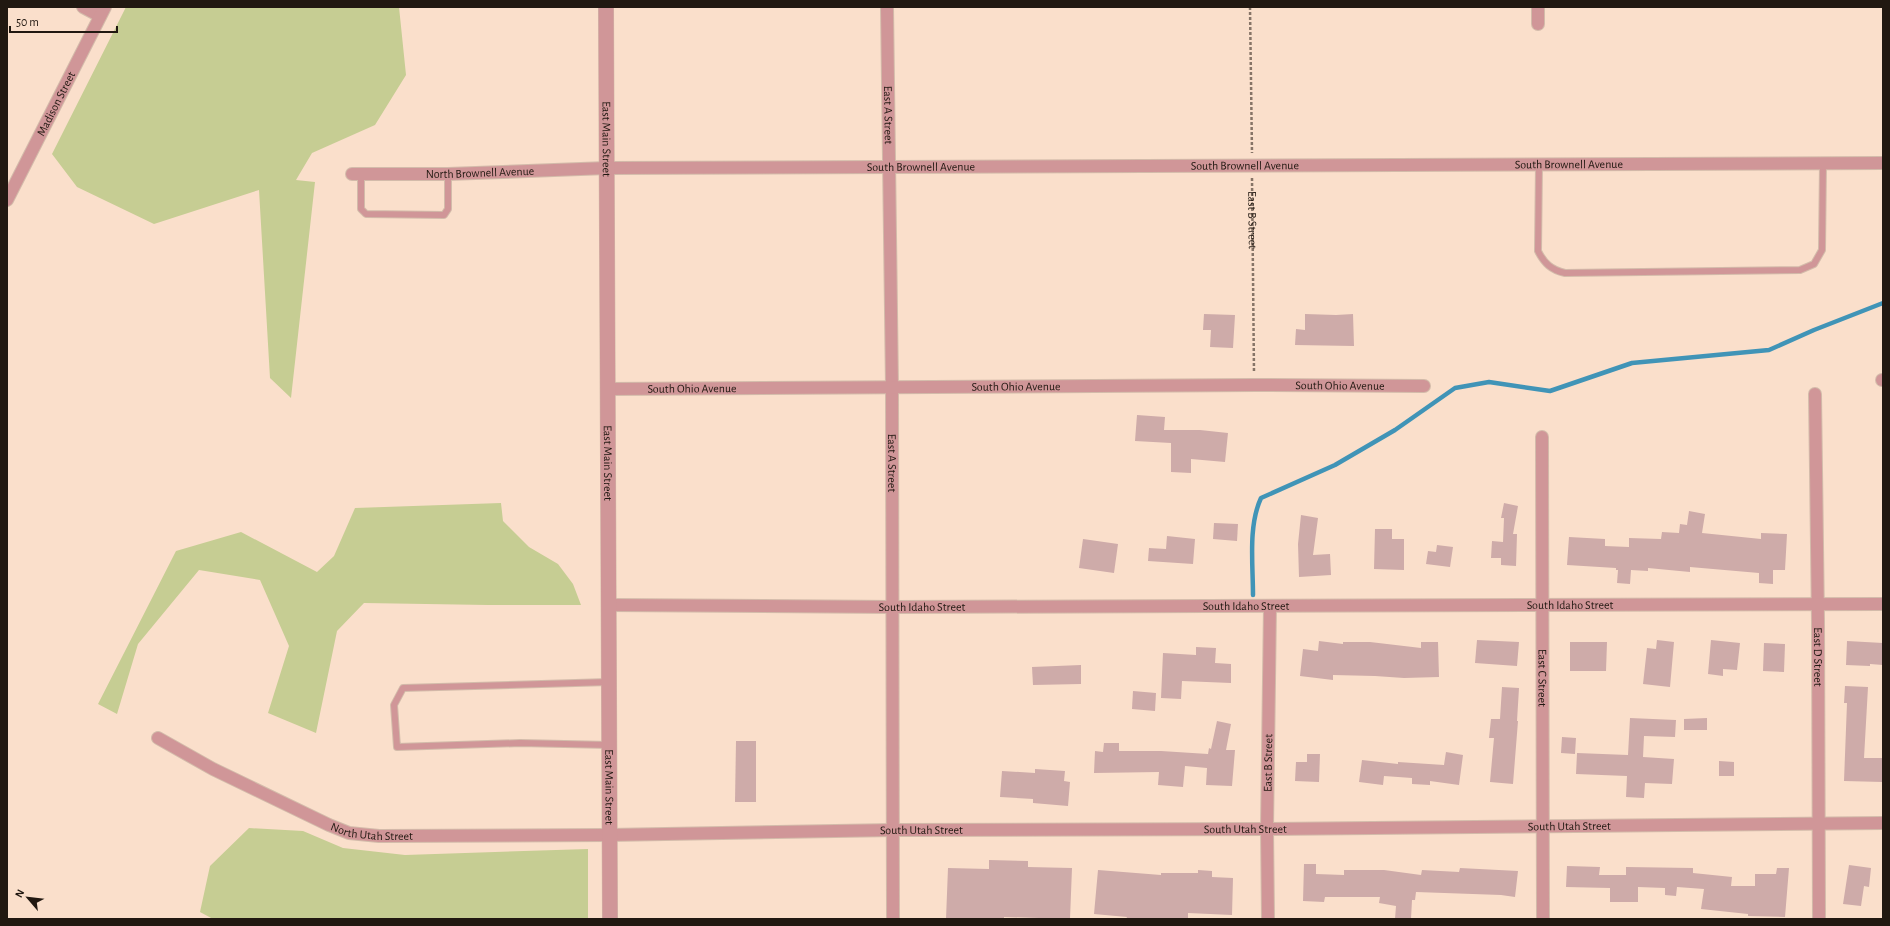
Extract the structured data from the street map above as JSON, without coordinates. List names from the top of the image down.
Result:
{
  "streets": {
    "street": [
      "Madison Street",
      "East A Street",
      "East Main Street",
      "South Brownell Avenue",
      "North Brownell Avenue",
      "East B Street",
      "South Ohio Avenue",
      "South Idaho Street",
      "East D Street",
      "East C Street",
      "South Utah Street",
      "North Utah Street"
    ]
  },
  "crossings": [
    ["East A Street", "South Brownell Avenue"],
    ["East A Street", "South Ohio Avenue"],
    ["East A Street", "South Idaho Street"],
    ["East A Street", "South Utah Street"],
    ["East Main Street", "South Brownell Avenue"],
    ["East Main Street", "North Brownell Avenue"],
    ["East Main Street", "South Ohio Avenue"],
    ["East Main Street", "South Idaho Street"],
    ["East Main Street", "South Utah Street"],
    ["East Main Street", "North Utah Street"],
    ["South Brownell Avenue", "North Brownell Avenue"],
    ["South Brownell Avenue", "East B Street"],
    ["East B Street", "South Ohio Avenue"],
    ["East B Street", "South Idaho Street"],
    ["East B Street", "South Utah Street"],
    ["South Idaho Street", "East D Street"],
    ["South Idaho Street", "East C Street"],
    ["East D Street", "South Utah Street"],
    ["East C Street", "South Utah Street"],
    ["South Utah Street", "North Utah Street"]
  ],
  "scale_bar": "50 m",
  "north": "top left"
}
